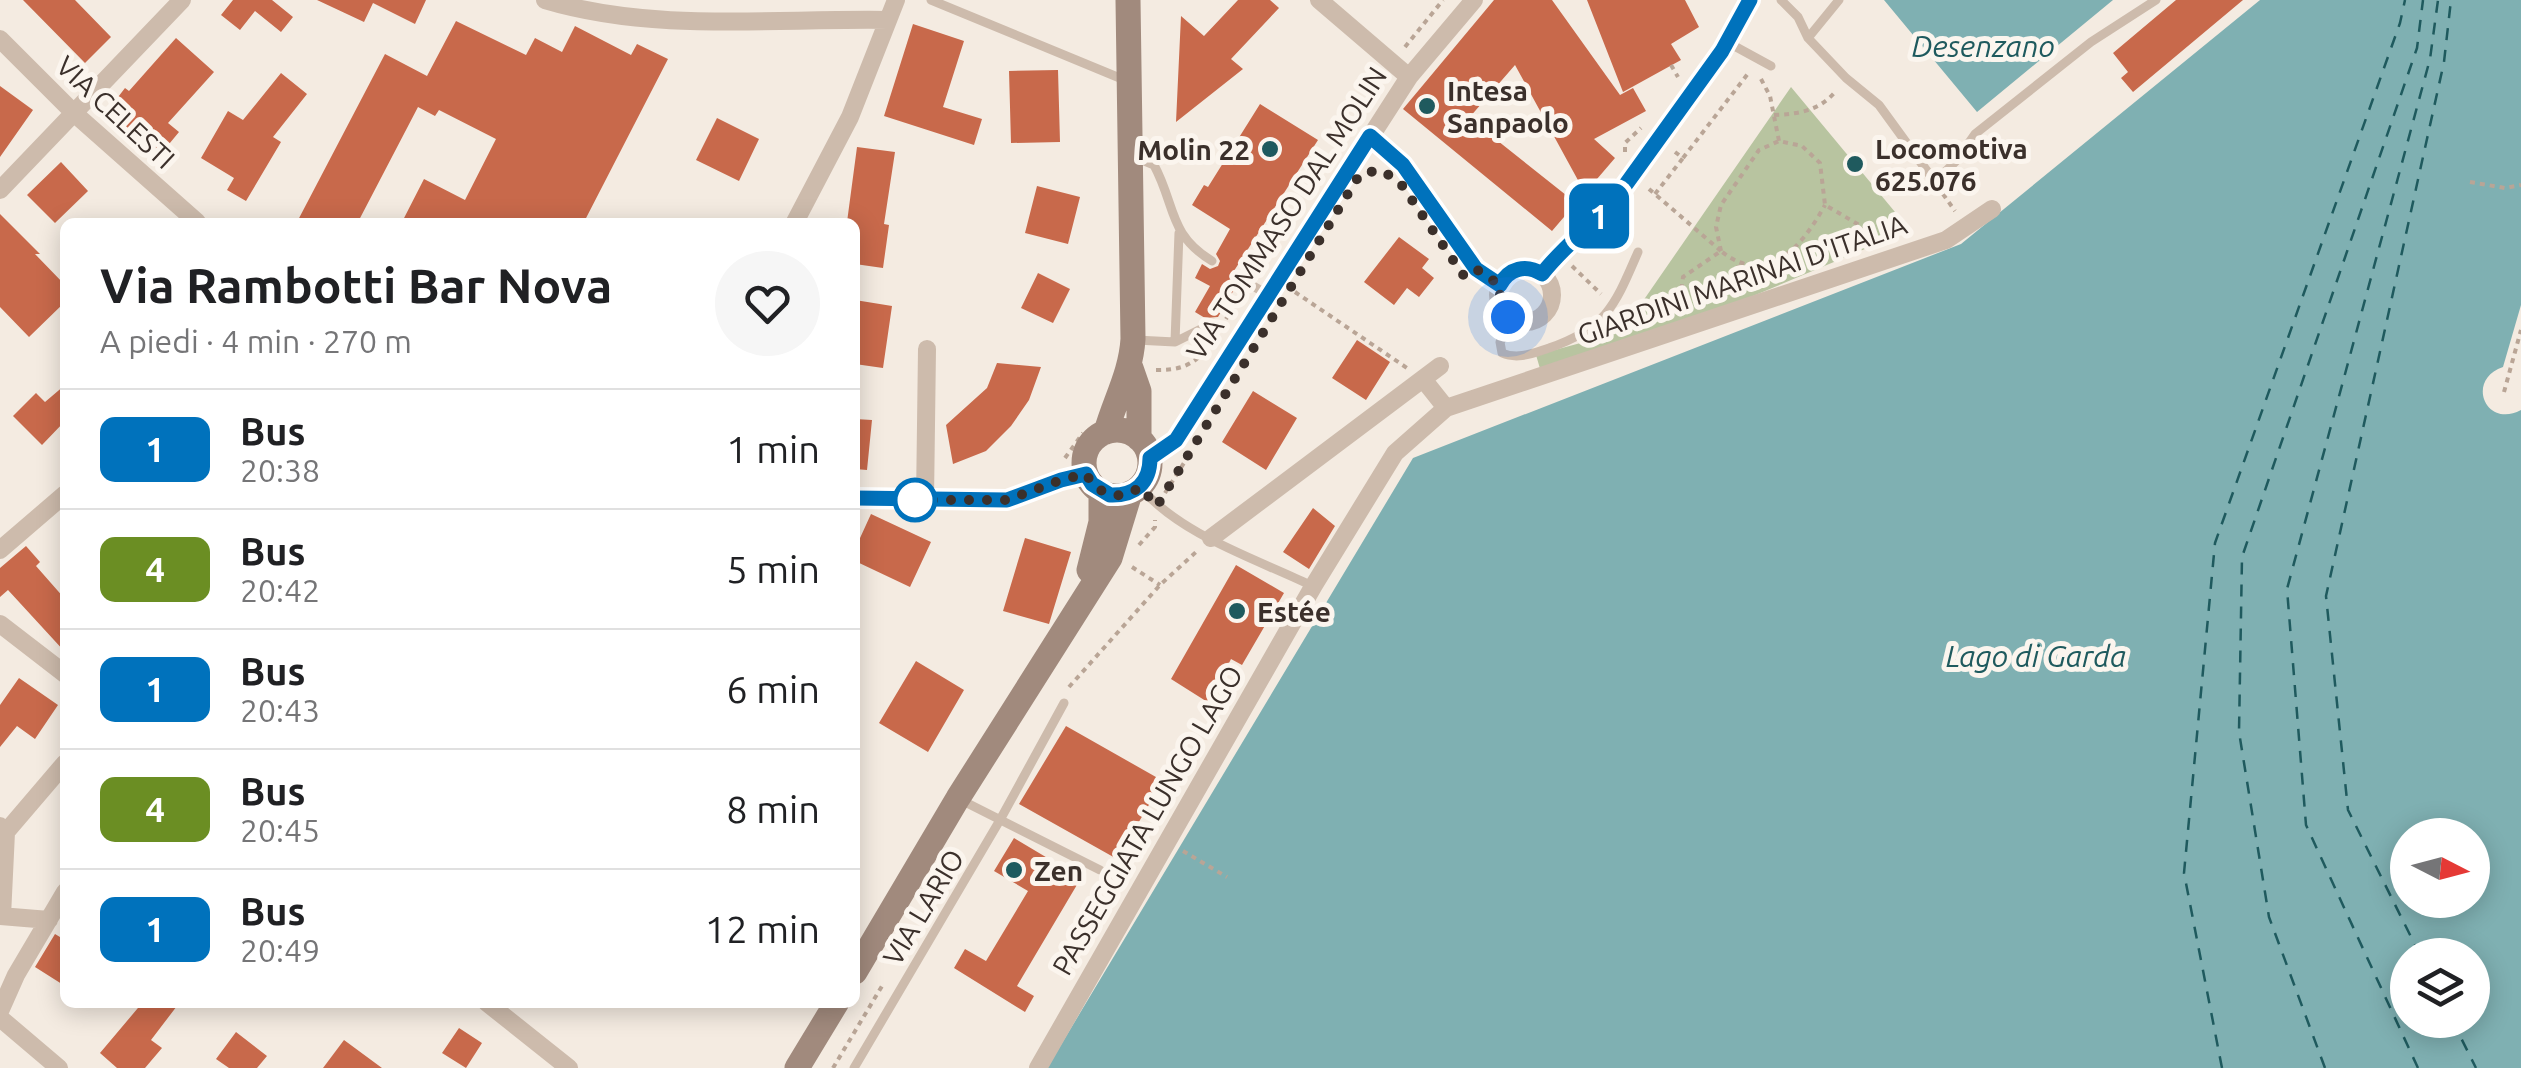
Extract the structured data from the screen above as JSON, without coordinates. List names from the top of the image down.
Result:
{
  "streets": {
    "street": [
      "VIA CELESTI",
      "VIA TOMMASO DAL MOLIN",
      "GIARDINI MARINAI D'ITALIA",
      "PASSEGGIATA LUNGO LAGO"
    ],
    "lane": ["VIA LARIO"]
  },
  "crossings": [
    ["GIARDINI MARINAI D'ITALIA", "PASSEGGIATA LUNGO LAGO"]
  ],
  "water": ["Desenzano", "Lago di Garda"],
  "places": [
    "Intesa Sanpaolo",
    "Molin 22",
    "Locomotiva 625.076",
    "Estée",
    "Zen"
  ],
  "lines": ["bus line 1"],
  "north": "right",
  "page": {
    "on_map": "1",
    "heading": ["Via Rambotti Bar Nova", "A piedi · 4 min · 270 m"],
    "list": [
      {
        "mark": "1",
        "name": "Bus",
        "note": "20:38",
        "value": "1 min"
      },
      {
        "mark": "4",
        "name": "Bus",
        "note": "20:42",
        "value": "5 min"
      },
      {
        "mark": "1",
        "name": "Bus",
        "note": "20:43",
        "value": "6 min"
      },
      {
        "mark": "4",
        "name": "Bus",
        "note": "20:45",
        "value": "8 min"
      },
      {
        "mark": "1",
        "name": "Bus",
        "note": "20:49",
        "value": "12 min"
      }
    ]
  }
}
